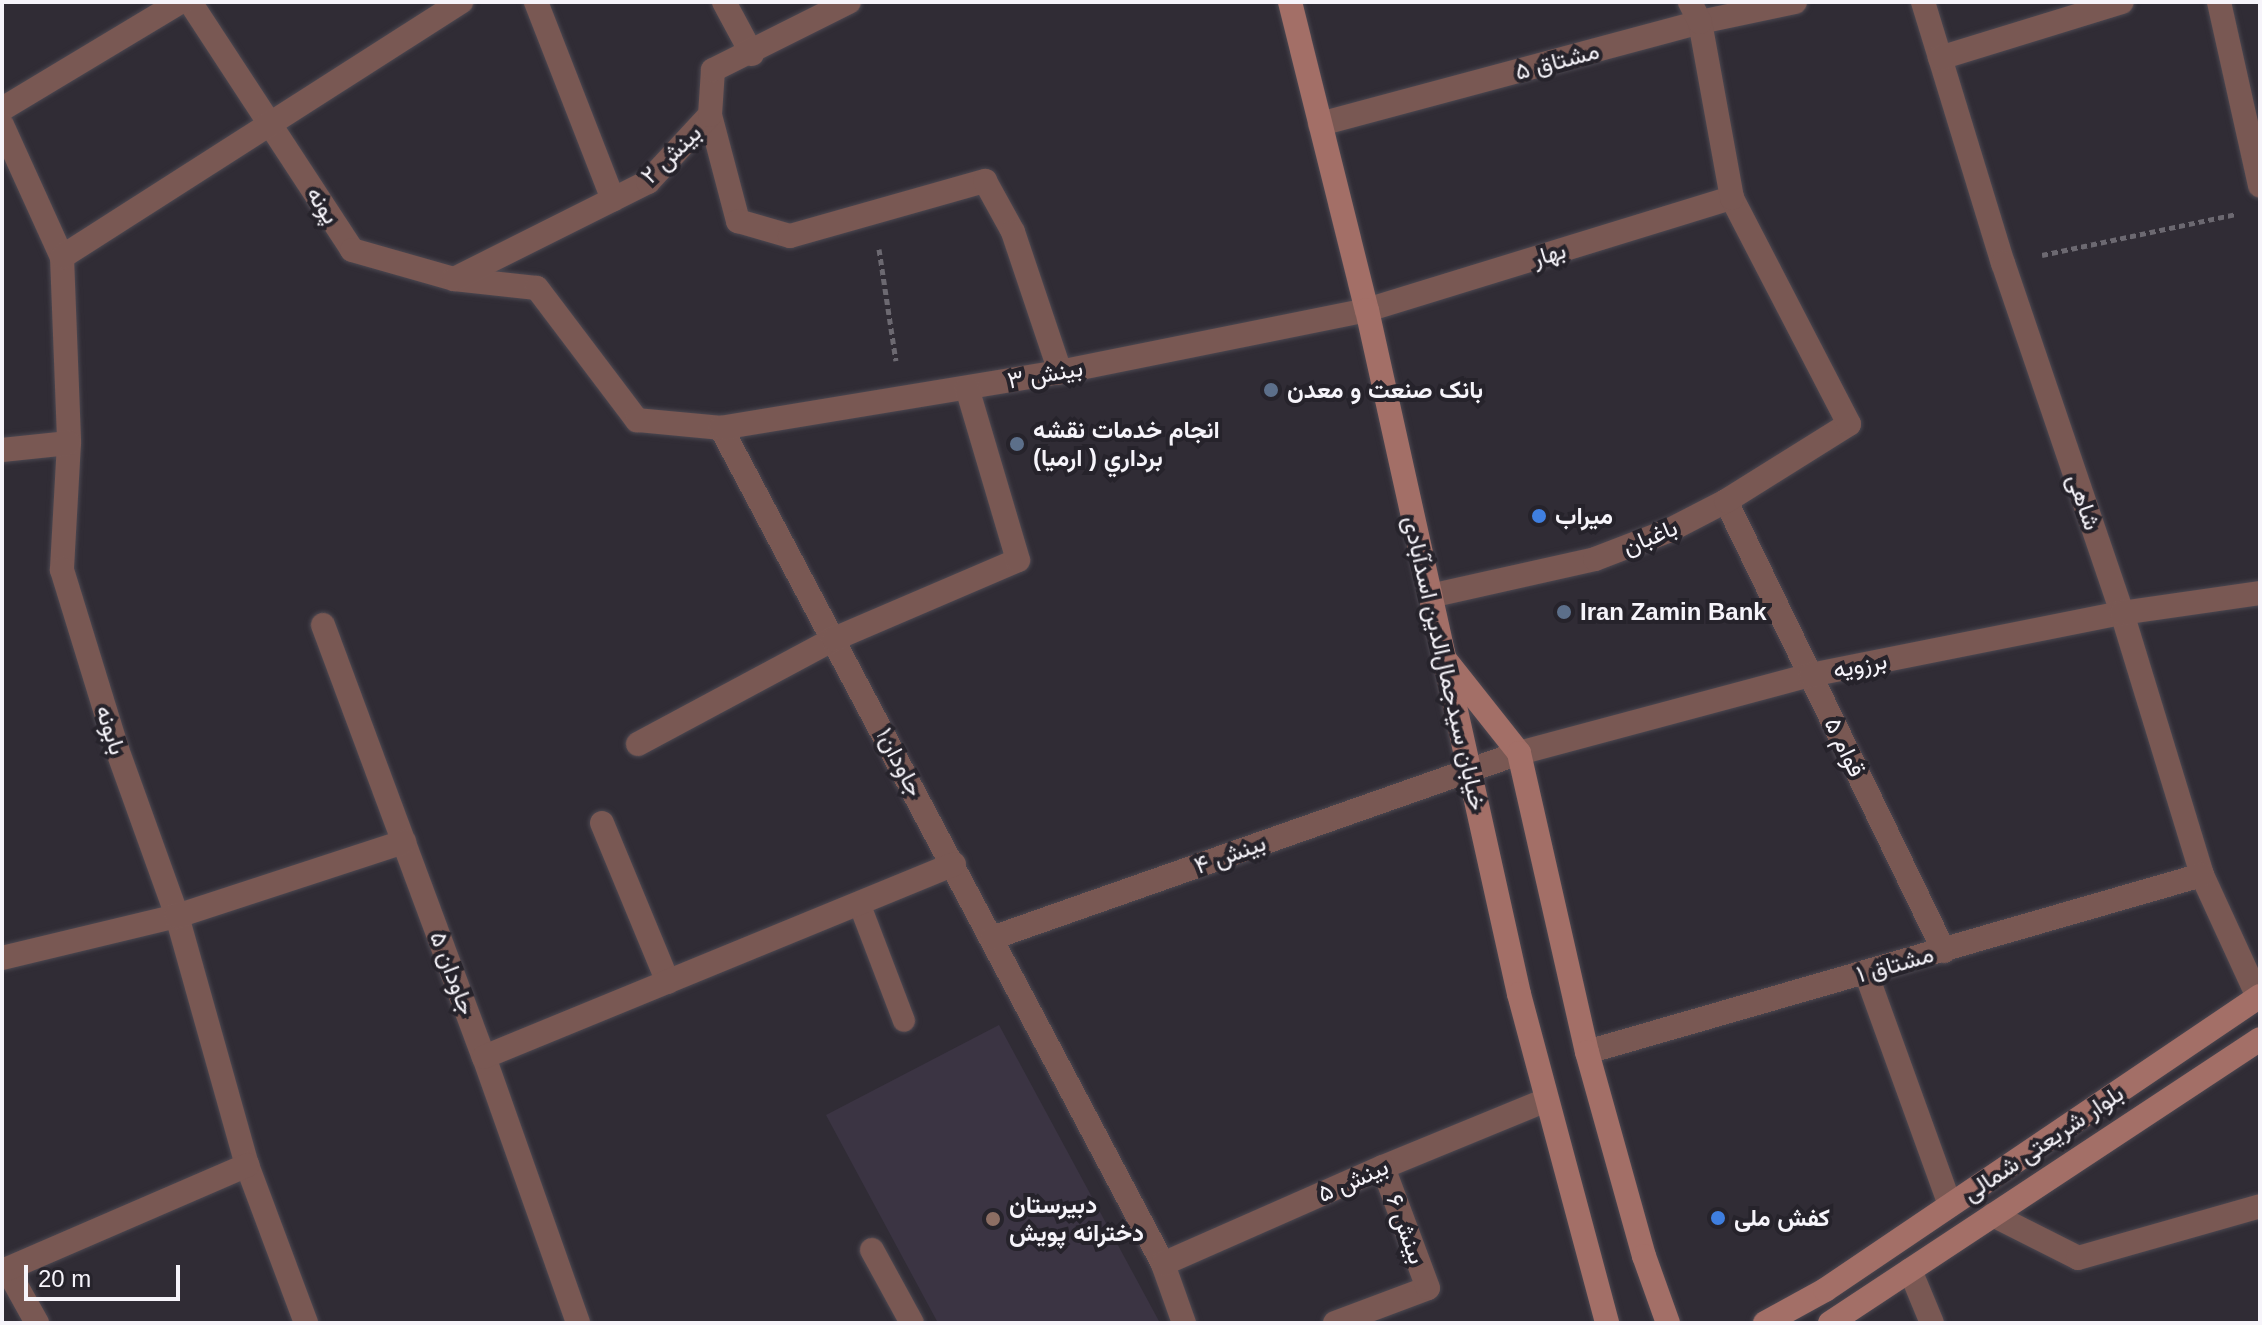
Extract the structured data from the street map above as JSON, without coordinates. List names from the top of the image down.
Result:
{
  "streets": {
    "main road": ["خیابان سیدجمال‌الدین اسدآبادی", "بلوار شریعتی شمالی"],
    "street": [
      "مشتاق ۵",
      "بینش ۲",
      "پونه",
      "بهار",
      "بینش ۳",
      "شاهی",
      "باغبان",
      "برزویه",
      "بابونه",
      "قوام ۵",
      "جاودان۱",
      "بینش ۴",
      "مشتاق ۱",
      "جاودان ۵",
      "بینش ۵",
      "بینش ۶"
    ]
  },
  "crossings": [
    ["مشتاق ۵", "خیابان سیدجمال‌الدین اسدآبادی"],
    ["بینش ۲", "پونه"],
    ["پونه", "بینش ۳"],
    ["پونه", "جاودان۱"],
    ["بهار", "بینش ۳"],
    ["بهار", "باغبان"],
    ["بهار", "خیابان سیدجمال‌الدین اسدآبادی"],
    ["بینش ۳", "خیابان سیدجمال‌الدین اسدآبادی"],
    ["بینش ۳", "جاودان۱"],
    ["شاهی", "برزویه"],
    ["شاهی", "مشتاق ۱"],
    ["شاهی", "بلوار شریعتی شمالی"],
    ["باغبان", "خیابان سیدجمال‌الدین اسدآبادی"],
    ["باغبان", "قوام ۵"],
    ["خیابان سیدجمال‌الدین اسدآبادی", "برزویه"],
    ["خیابان سیدجمال‌الدین اسدآبادی", "بینش ۴"],
    ["خیابان سیدجمال‌الدین اسدآبادی", "بینش ۵"],
    ["برزویه", "قوام ۵"],
    ["برزویه", "بینش ۴"],
    ["قوام ۵", "مشتاق ۱"],
    ["جاودان۱", "بینش ۴"],
    ["جاودان۱", "بینش ۵"],
    ["بینش ۵", "بینش ۶"]
  ],
  "places": [
    "بانک صنعت و معدن",
    "انجام خدمات نقشه برداري ( ارميا)",
    "میراب",
    "Iran Zamin Bank",
    "کفش ملی",
    "دبیرستان دخترانه پویش"
  ],
  "scale_bar": "20 m"
}
